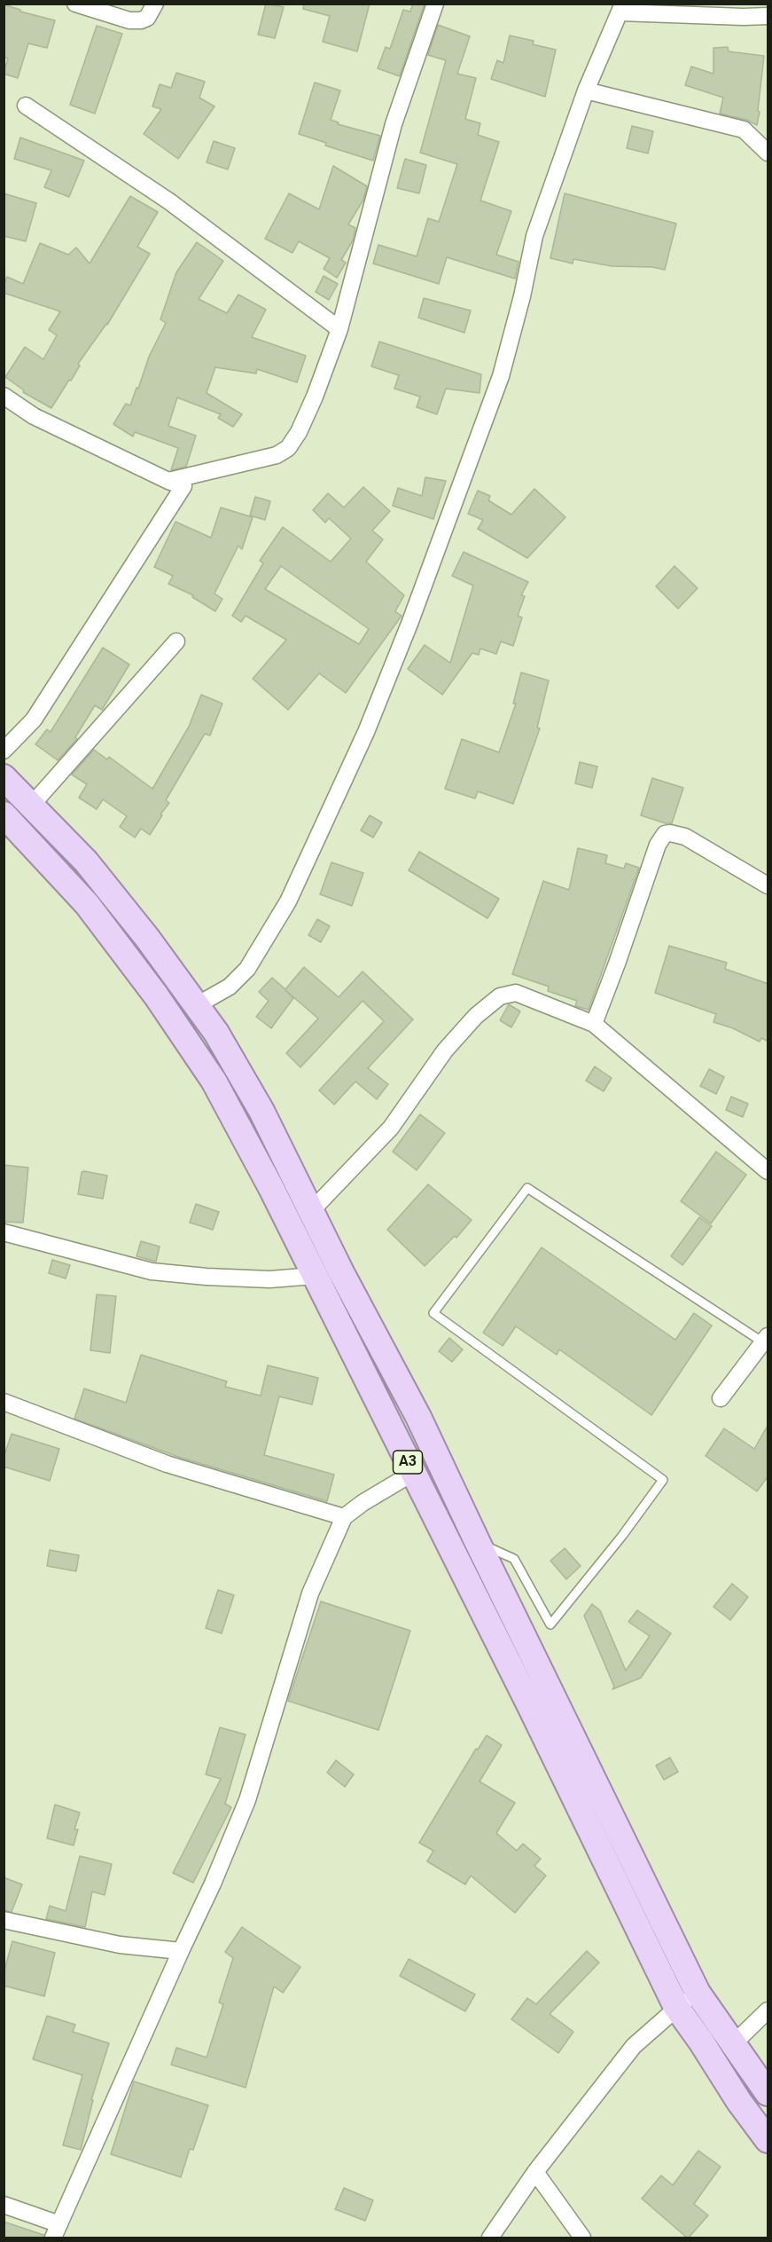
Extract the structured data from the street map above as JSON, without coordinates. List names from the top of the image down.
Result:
{
  "streets": {
    "highway": ["A3"]
  }
}
